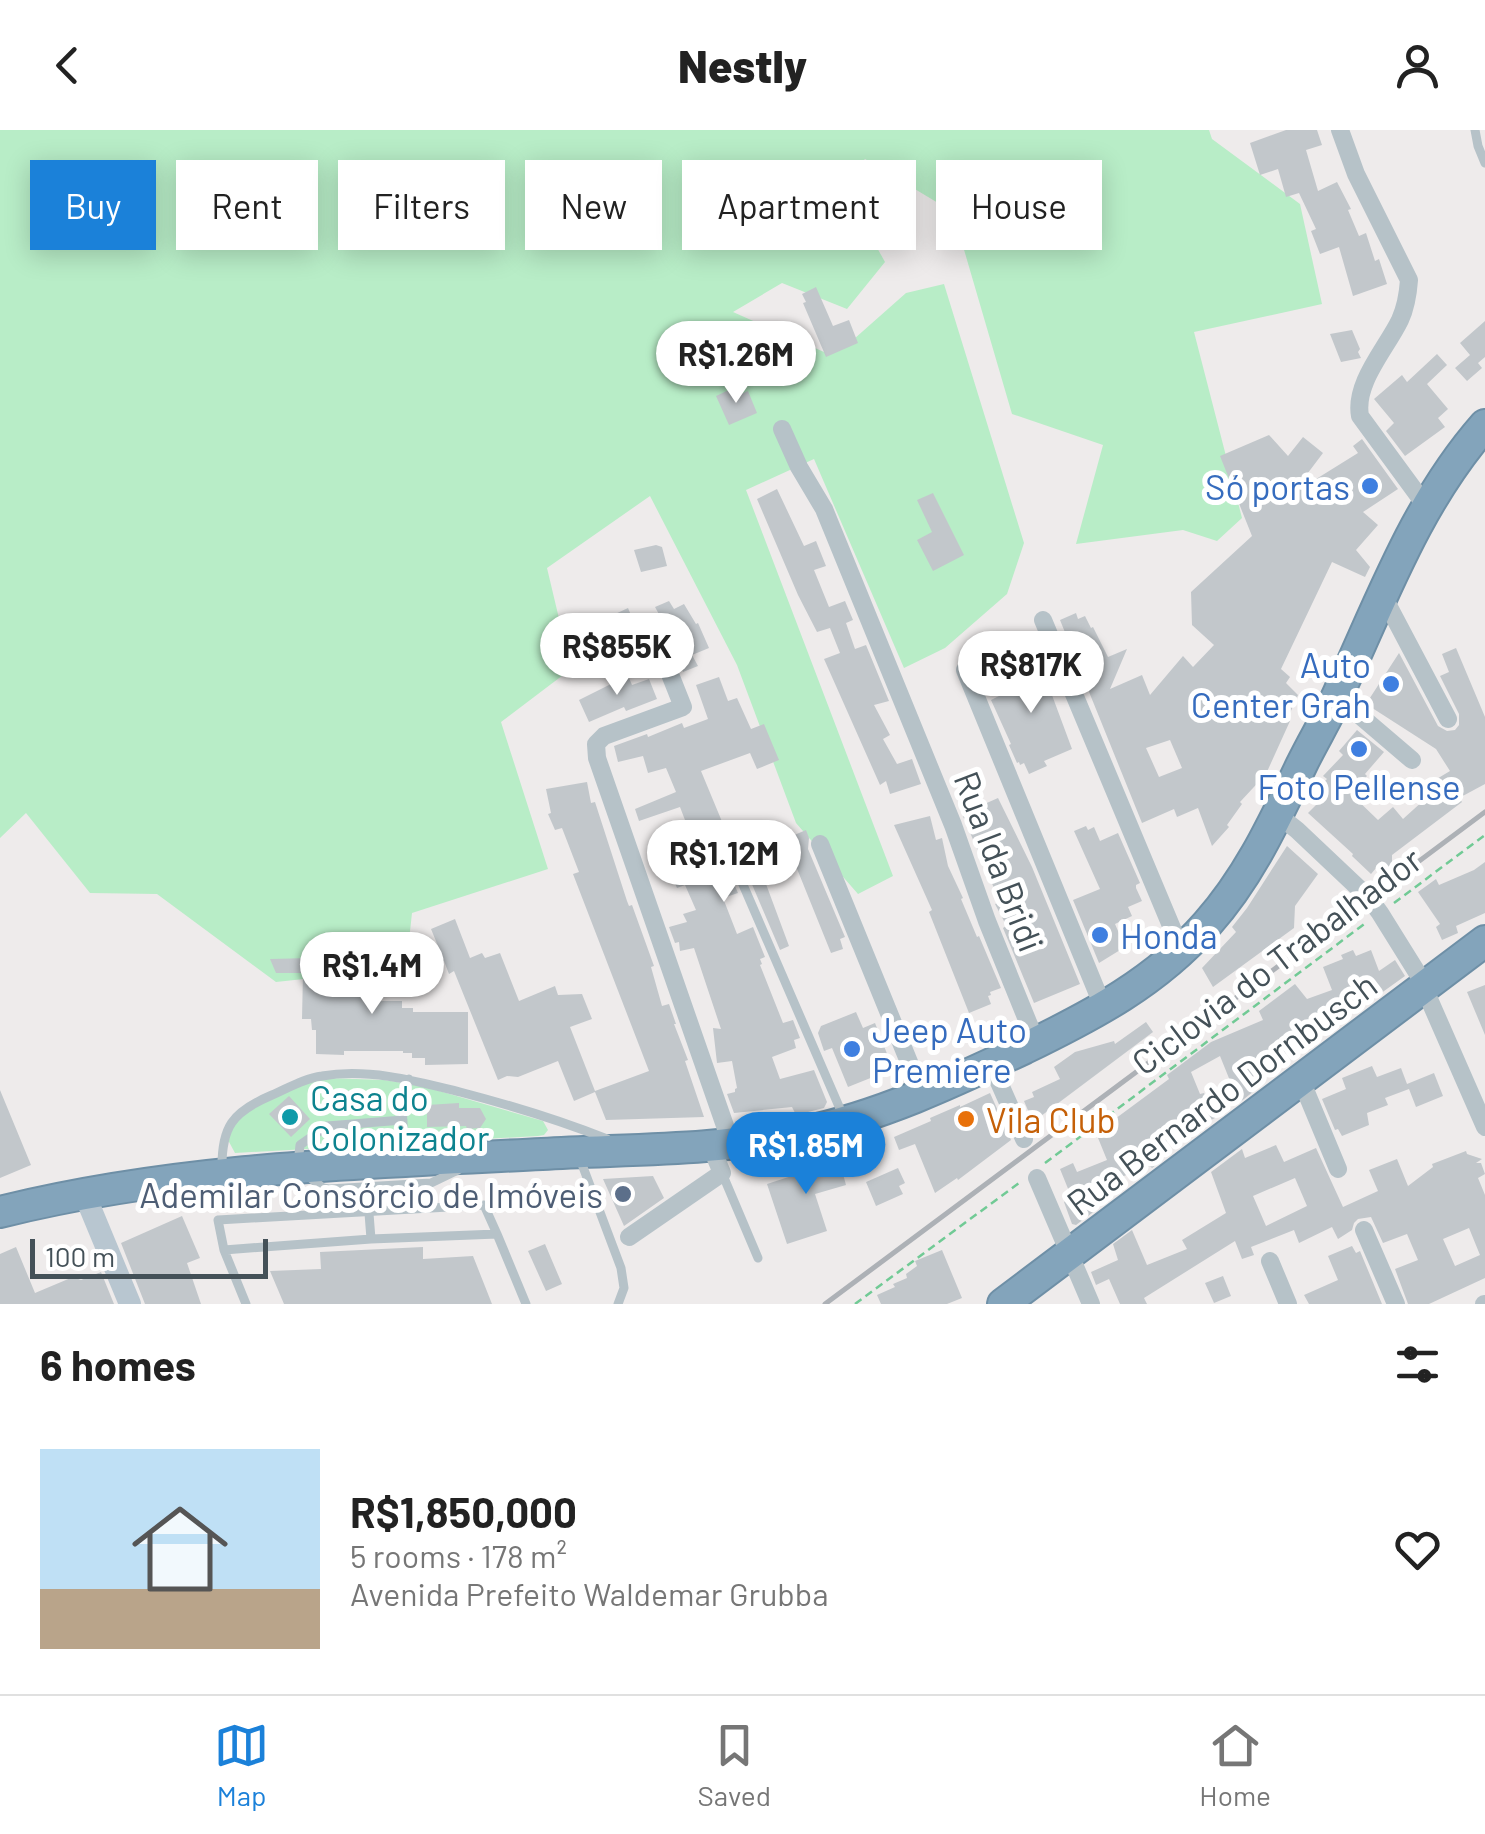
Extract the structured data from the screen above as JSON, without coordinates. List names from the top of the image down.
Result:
{
  "streets": {
    "highway": ["Rua Bernardo Dornbusch"],
    "street": ["Rua Ida Bridi"],
    "path": ["Ciclovia do Trabalhador"]
  },
  "places": [
    "Só portas",
    "Auto Center Grah",
    "Foto Pellense",
    "Honda",
    "Jeep Auto Premiere",
    "Casa do Colonizador",
    "Vila Club",
    "Ademilar Consórcio de Imóveis"
  ],
  "scale_bar": "100 m",
  "page": {
    "header": "Nestly",
    "chip": [
      "Buy",
      "Rent",
      "Filters",
      "New",
      "Apartment",
      "House"
    ],
    "price": [
      "R$1.26M",
      "R$855K",
      "R$817K",
      "R$1.12M",
      "R$1.4M",
      "R$1.85M"
    ],
    "scale": "100 m",
    "heading": "6 homes",
    "list": [
      {
        "name": "R$1,850,000",
        "note": "5 rooms · 178 m² · Avenida Prefeito Waldemar Grubba"
      }
    ],
    "tabs": ["Map", "Saved", "Home"]
  }
}
